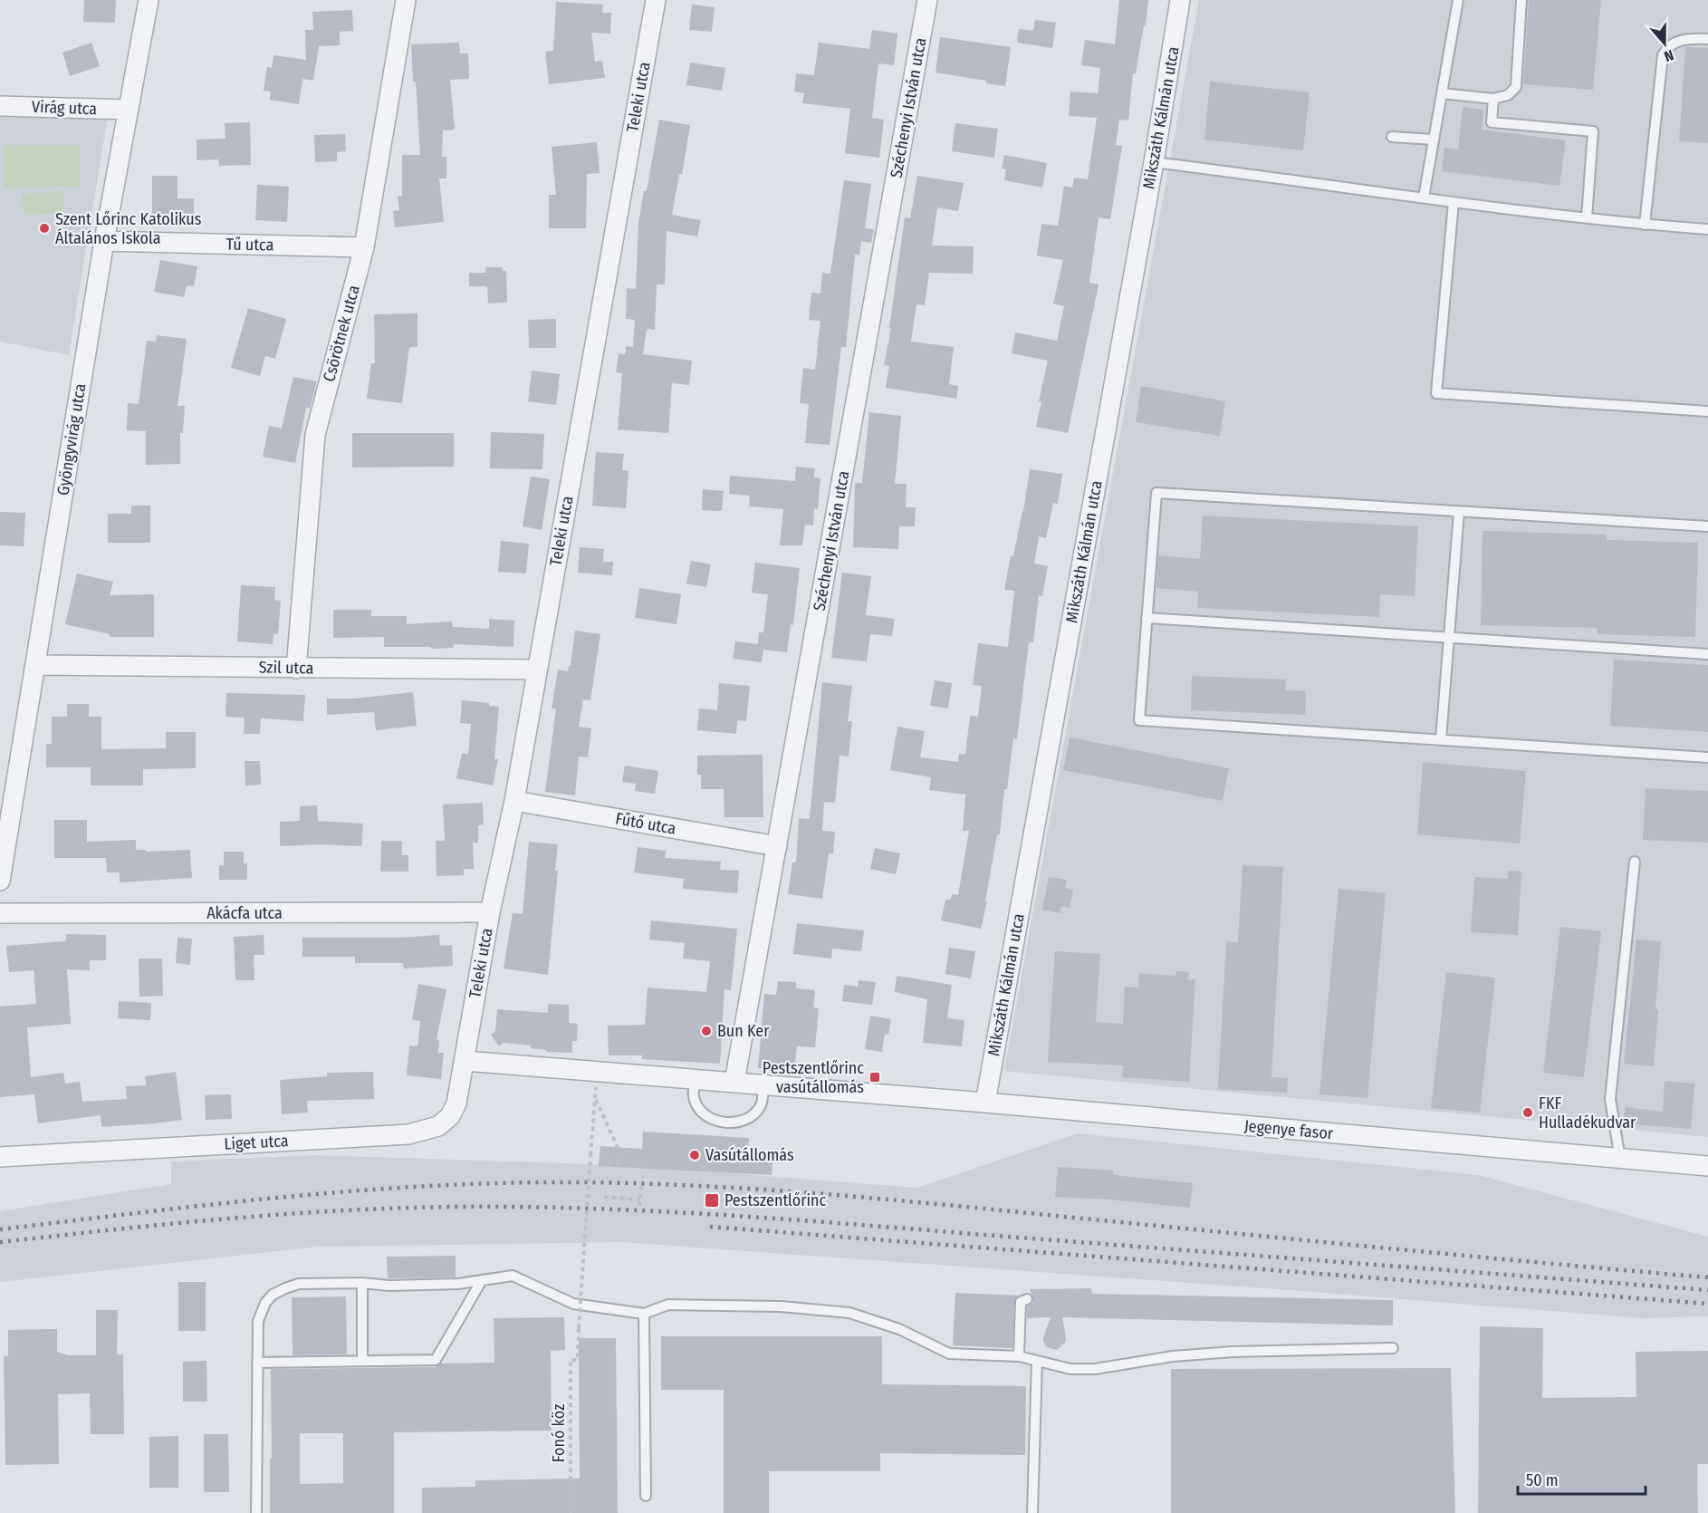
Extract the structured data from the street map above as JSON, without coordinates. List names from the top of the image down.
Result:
{
  "streets": {
    "street": [
      "Teleki utca",
      "Virág utca",
      "Széchenyi István utca",
      "Mikszáth Kálmán utca",
      "Tű utca",
      "Csörötnek utca",
      "Gyöngyvirág utca",
      "Szil utca",
      "Fűtő utca",
      "Akácfa utca",
      "Jegenye fasor",
      "Liget utca"
    ],
    "path": ["Fonó köz"]
  },
  "crossings": [
    ["Teleki utca", "Szil utca"],
    ["Teleki utca", "Fűtő utca"],
    ["Teleki utca", "Akácfa utca"],
    ["Teleki utca", "Jegenye fasor"],
    ["Teleki utca", "Liget utca"],
    ["Virág utca", "Gyöngyvirág utca"],
    ["Széchenyi István utca", "Fűtő utca"],
    ["Széchenyi István utca", "Jegenye fasor"],
    ["Mikszáth Kálmán utca", "Jegenye fasor"],
    ["Tű utca", "Csörötnek utca"],
    ["Tű utca", "Gyöngyvirág utca"],
    ["Csörötnek utca", "Szil utca"],
    ["Gyöngyvirág utca", "Szil utca"],
    ["Jegenye fasor", "Liget utca"]
  ],
  "places": {
    "other": [
      "Szent Lőrinc Katolikus Általános Iskola",
      "Bun Ker",
      "FKF Hulladékudvar",
      "Vasútállomás"
    ],
    "transit": ["Pestszentlőrinc vasútállomás", "Pestszentlőrinc"]
  },
  "scale_bar": "50 m",
  "north": "bottom"
}
